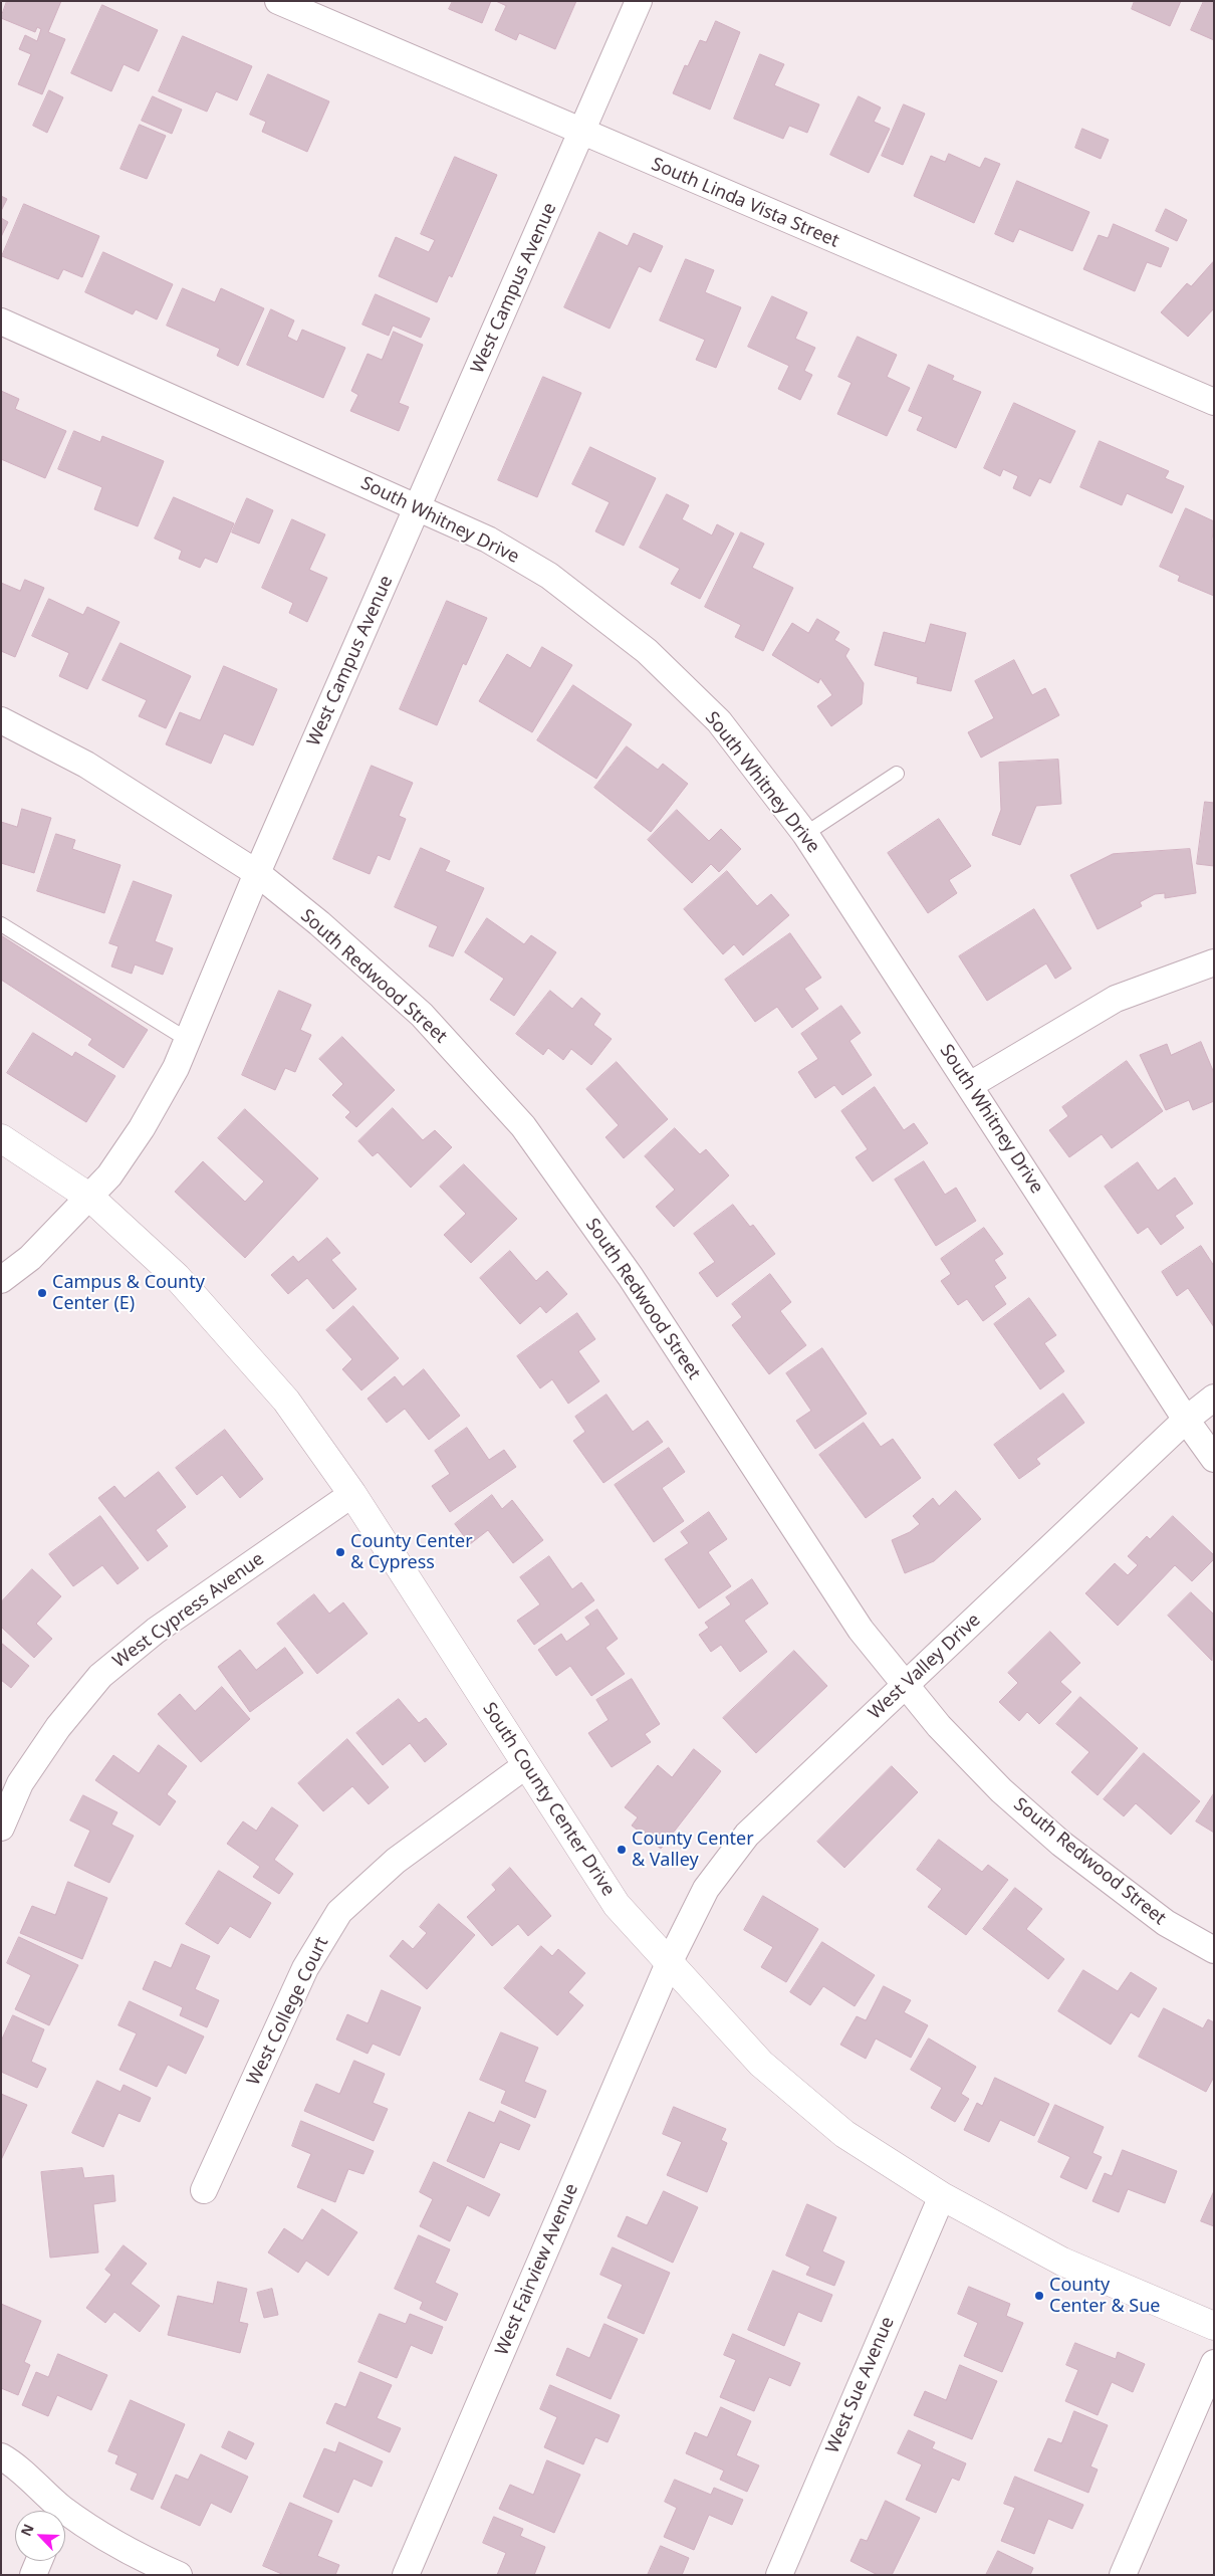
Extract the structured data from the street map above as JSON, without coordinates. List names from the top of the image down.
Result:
{
  "streets": {
    "street": [
      "South Linda Vista Street",
      "West Campus Avenue",
      "South Whitney Drive",
      "South Redwood Street",
      "West Cypress Avenue",
      "West Valley Drive",
      "South County Center Drive",
      "West College Court",
      "West Fairview Avenue",
      "West Sue Avenue"
    ]
  },
  "crossings": [
    ["South Linda Vista Street", "West Campus Avenue"],
    ["West Campus Avenue", "South Whitney Drive"],
    ["West Campus Avenue", "South Redwood Street"],
    ["West Campus Avenue", "South County Center Drive"],
    ["South Whitney Drive", "West Valley Drive"],
    ["South Redwood Street", "West Valley Drive"],
    ["West Cypress Avenue", "South County Center Drive"],
    ["West Valley Drive", "South County Center Drive"],
    ["West Valley Drive", "West Fairview Avenue"],
    ["South County Center Drive", "West College Court"],
    ["South County Center Drive", "West Fairview Avenue"],
    ["South County Center Drive", "West Sue Avenue"]
  ],
  "places": [
    "Campus & County Center (E)",
    "County Center & Cypress",
    "County Center & Valley",
    "County Center & Sue"
  ],
  "north": "top left"
}
